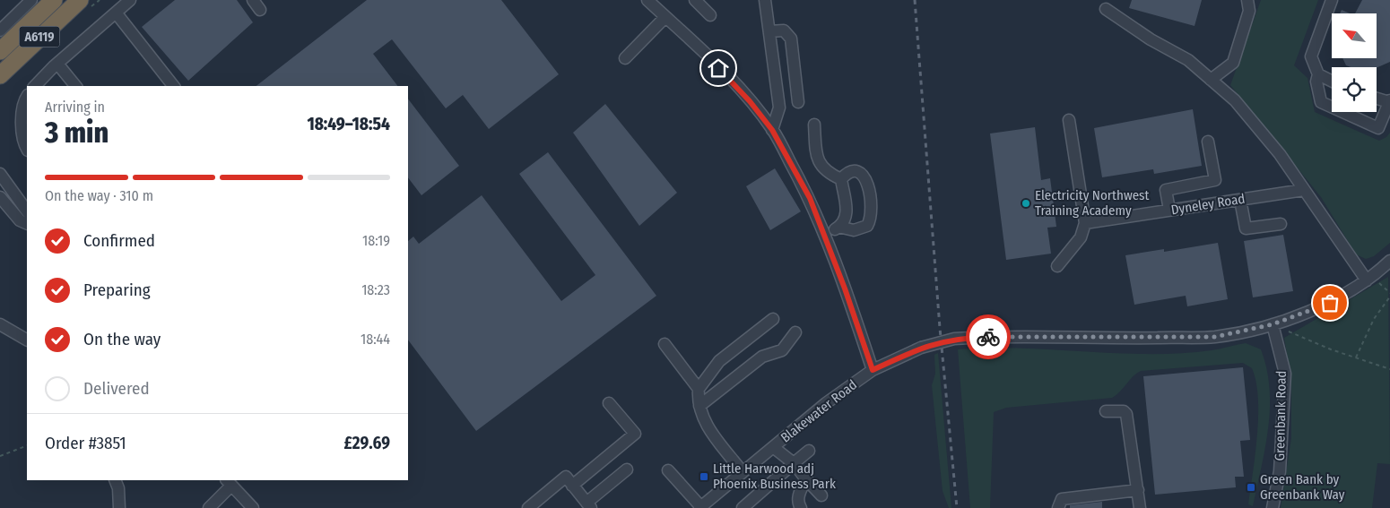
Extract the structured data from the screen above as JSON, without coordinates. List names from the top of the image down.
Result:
{
  "streets": {
    "highway": ["A6119"],
    "street": ["Dyneley Road", "Blakewater Road", "Greenbank Road"]
  },
  "crossings": [
    ["Blakewater Road", "Greenbank Road"]
  ],
  "places": {
    "other": ["Electricity Northwest Training Academy"],
    "transit": ["Little Harwood adj Phoenix Business Park", "Green Bank by Greenbank Way"]
  },
  "north": "top left",
  "page": {
    "heading": ["3 min", "Arriving in", "18:49–18:54"],
    "panel": ["Order #3851", "£29.69"],
    "bar": "On the way · 310 m",
    "list": [
      ["Confirmed", "18:19"],
      ["Preparing", "18:23"],
      ["On the way", "18:44"],
      "Delivered"
    ]
  }
}
